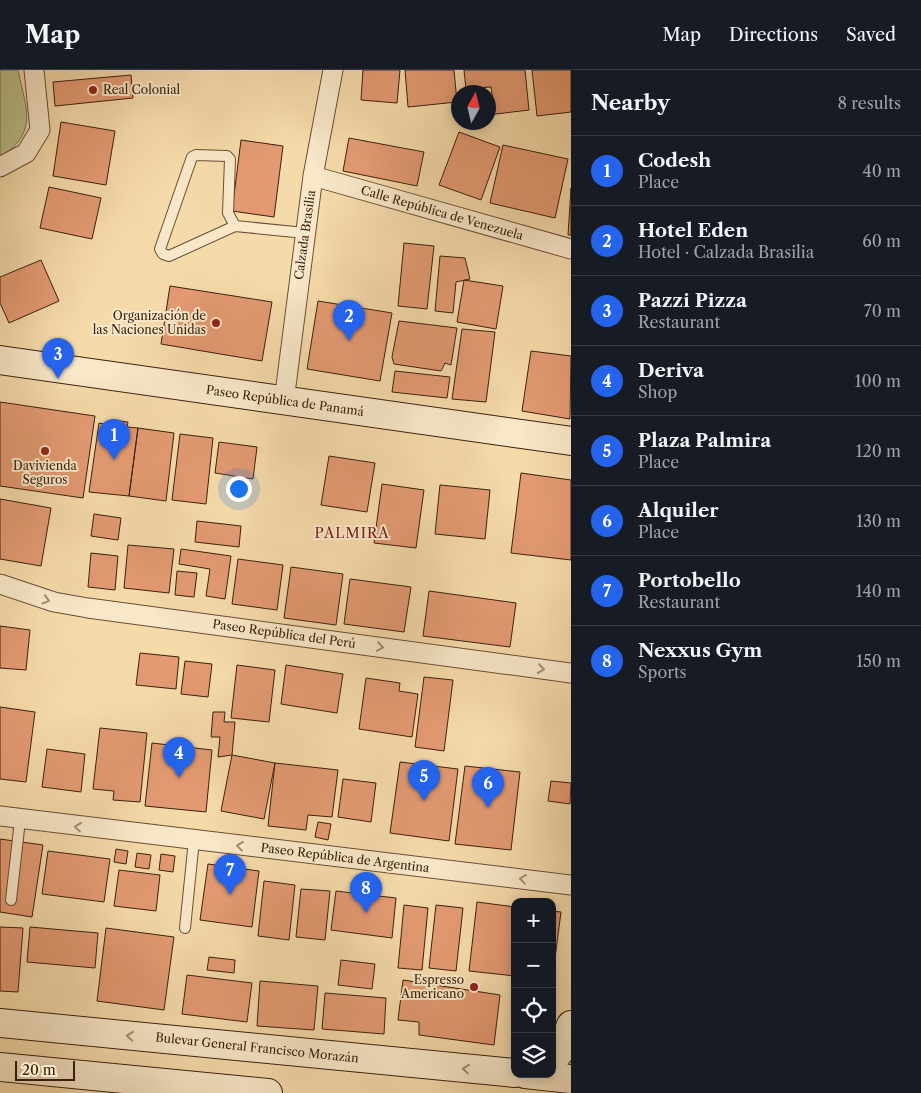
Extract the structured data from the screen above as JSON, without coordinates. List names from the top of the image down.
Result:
{
  "streets": {
    "main road": ["Paseo República de Panamá", "Bulevar General Francisco Morazán"],
    "street": [
      "Calle República de Venezuela",
      "Calzada Brasilia",
      "Paseo República del Perú",
      "Paseo República de Argentina"
    ]
  },
  "crossings": [
    ["Calle República de Venezuela", "Calzada Brasilia"],
    ["Calzada Brasilia", "Paseo República de Panamá"]
  ],
  "one_way": ["Paseo República del Perú", "Paseo República de Argentina"],
  "districts": ["PALMIRA"],
  "places": [
    "Real Colonial",
    "Organización de las Naciones Unidas",
    "Davivienda Seguros",
    "Espresso Americano"
  ],
  "scale_bar": "20 m",
  "north": "top",
  "page": {
    "header": "Map",
    "nav": ["Map", "Directions", "Saved"],
    "heading": ["Nearby", "8 results"],
    "list": [
      {
        "mark": "1",
        "name": "Codesh",
        "note": "Place",
        "value": "40 m"
      },
      {
        "mark": "2",
        "name": "Hotel Eden",
        "note": "Hotel · Calzada Brasilia",
        "value": "60 m"
      },
      {
        "mark": "3",
        "name": "Pazzi Pizza",
        "note": "Restaurant",
        "value": "70 m"
      },
      {
        "mark": "4",
        "name": "Deriva",
        "note": "Shop",
        "value": "100 m"
      },
      {
        "mark": "5",
        "name": "Plaza Palmira",
        "note": "Place",
        "value": "120 m"
      },
      {
        "mark": "6",
        "name": "Alquiler",
        "note": "Place",
        "value": "130 m"
      },
      {
        "mark": "7",
        "name": "Portobello",
        "note": "Restaurant",
        "value": "140 m"
      },
      {
        "mark": "8",
        "name": "Nexxus Gym",
        "note": "Sports",
        "value": "150 m"
      }
    ],
    "pins": [
      "2",
      "3",
      "1",
      "4",
      "5",
      "6",
      "7",
      "8"
    ],
    "map_buttons": ["+", "−"],
    "scale": "20 m"
  }
}
